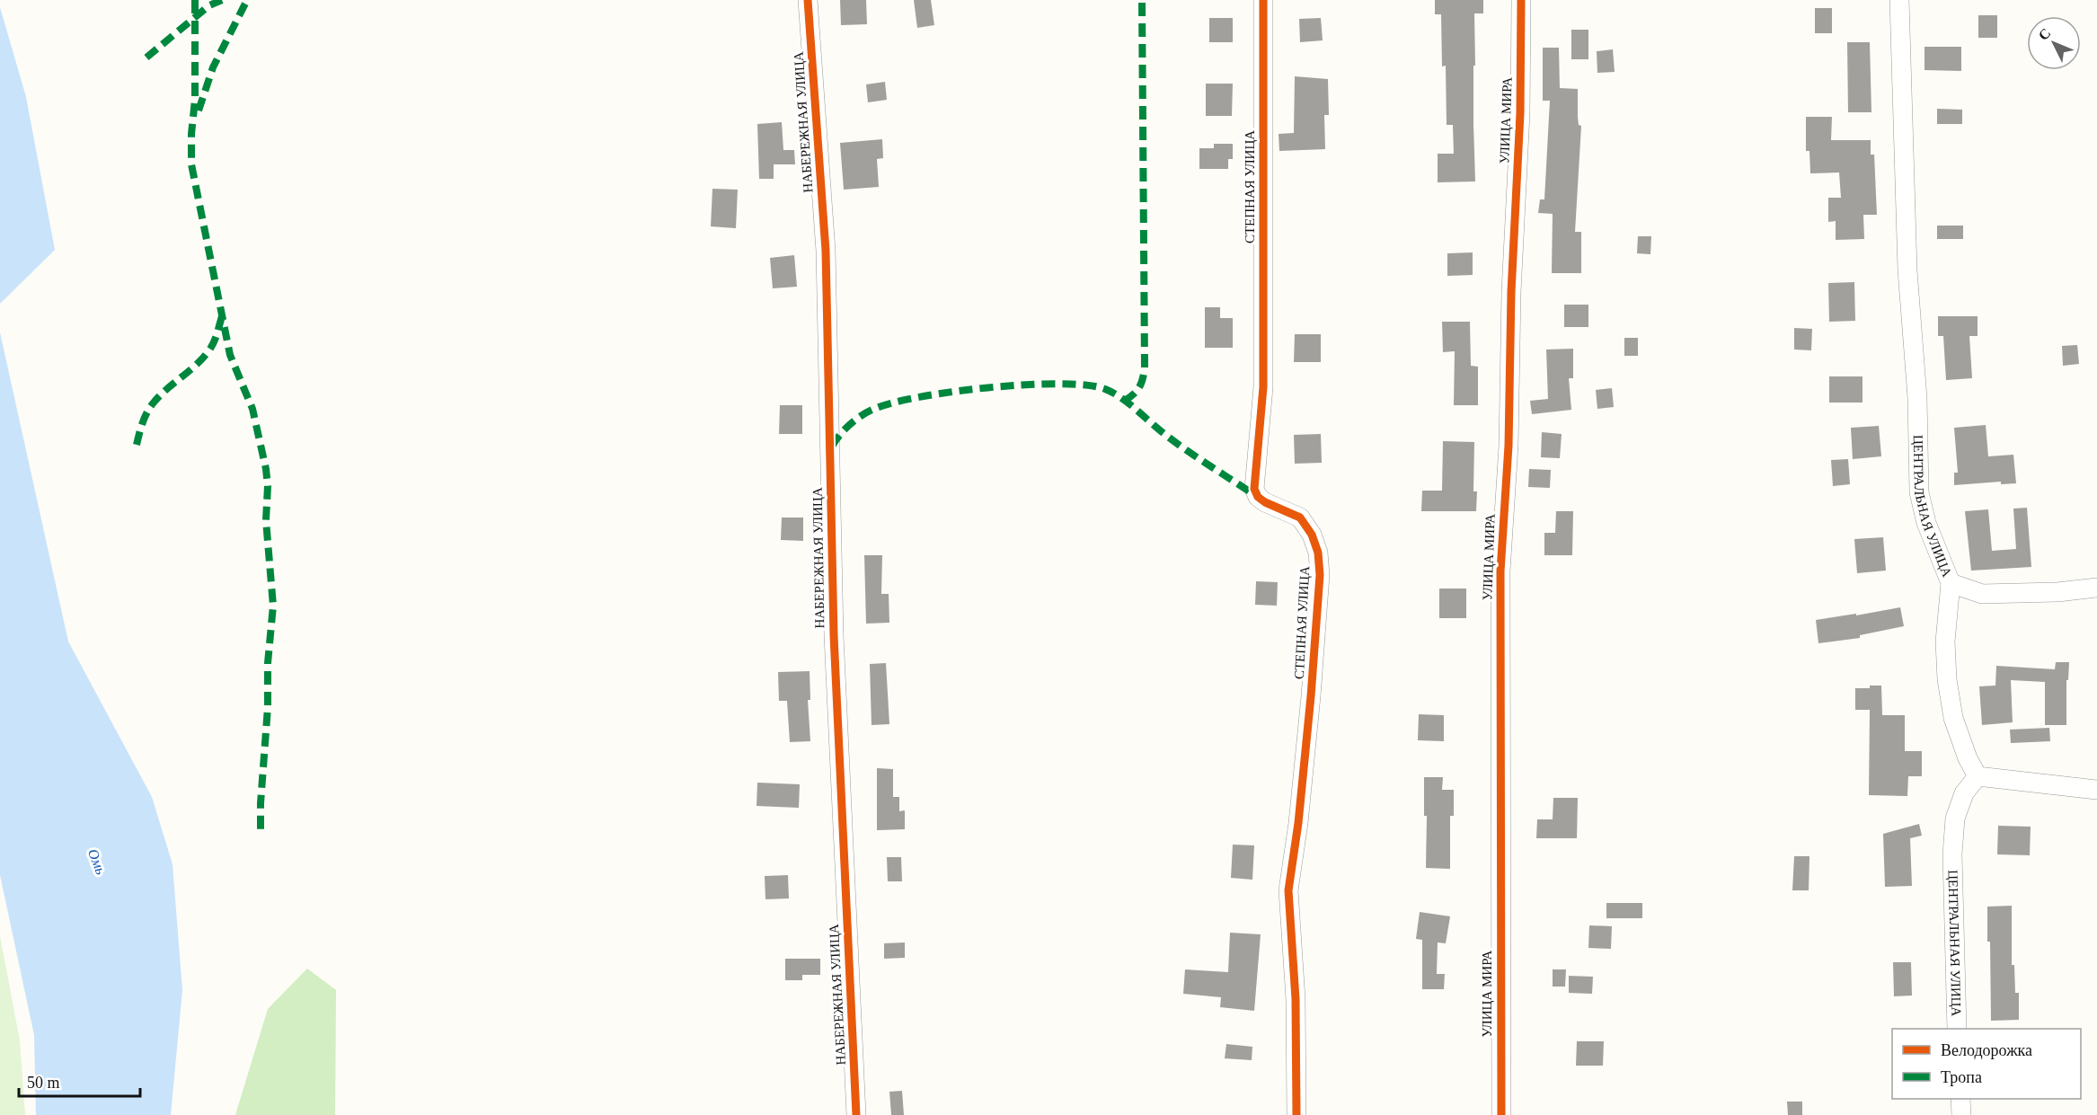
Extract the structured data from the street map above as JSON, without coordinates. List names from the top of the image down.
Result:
{
  "streets": {
    "street": [
      "УЛИЦА МИРА",
      "НАБЕРЕЖНАЯ УЛИЦА",
      "СТЕПНАЯ УЛИЦА",
      "ЦЕНТРАЛЬНАЯ УЛИЦА"
    ]
  },
  "water": ["Омь"],
  "legend": ["Велодорожка", "Тропа"],
  "scale_bar": "50 m",
  "north": "top left"
}
